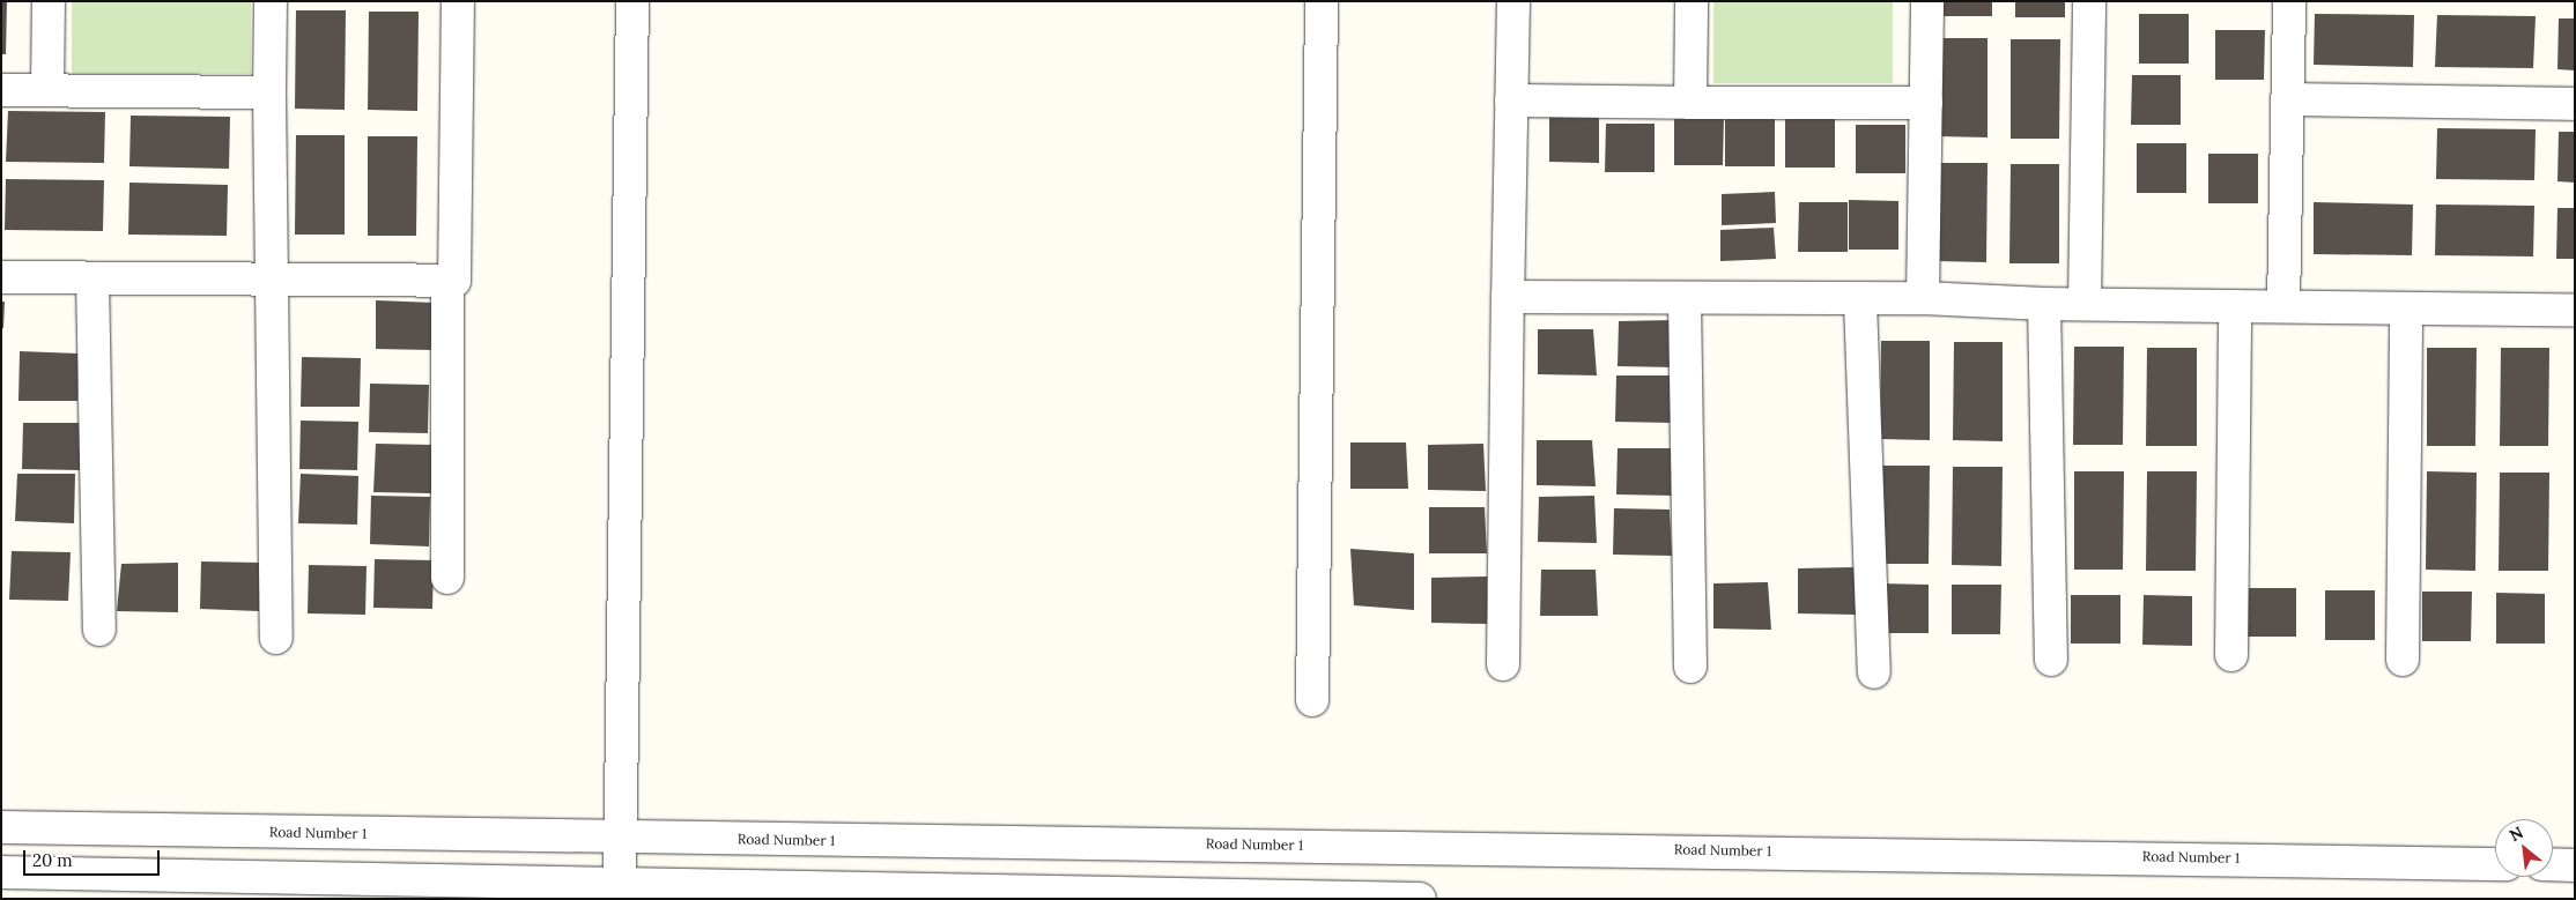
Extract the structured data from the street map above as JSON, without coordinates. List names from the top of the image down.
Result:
{
  "streets": {
    "street": ["Road Number 1"]
  },
  "scale_bar": "20 m",
  "north": "top left"
}
